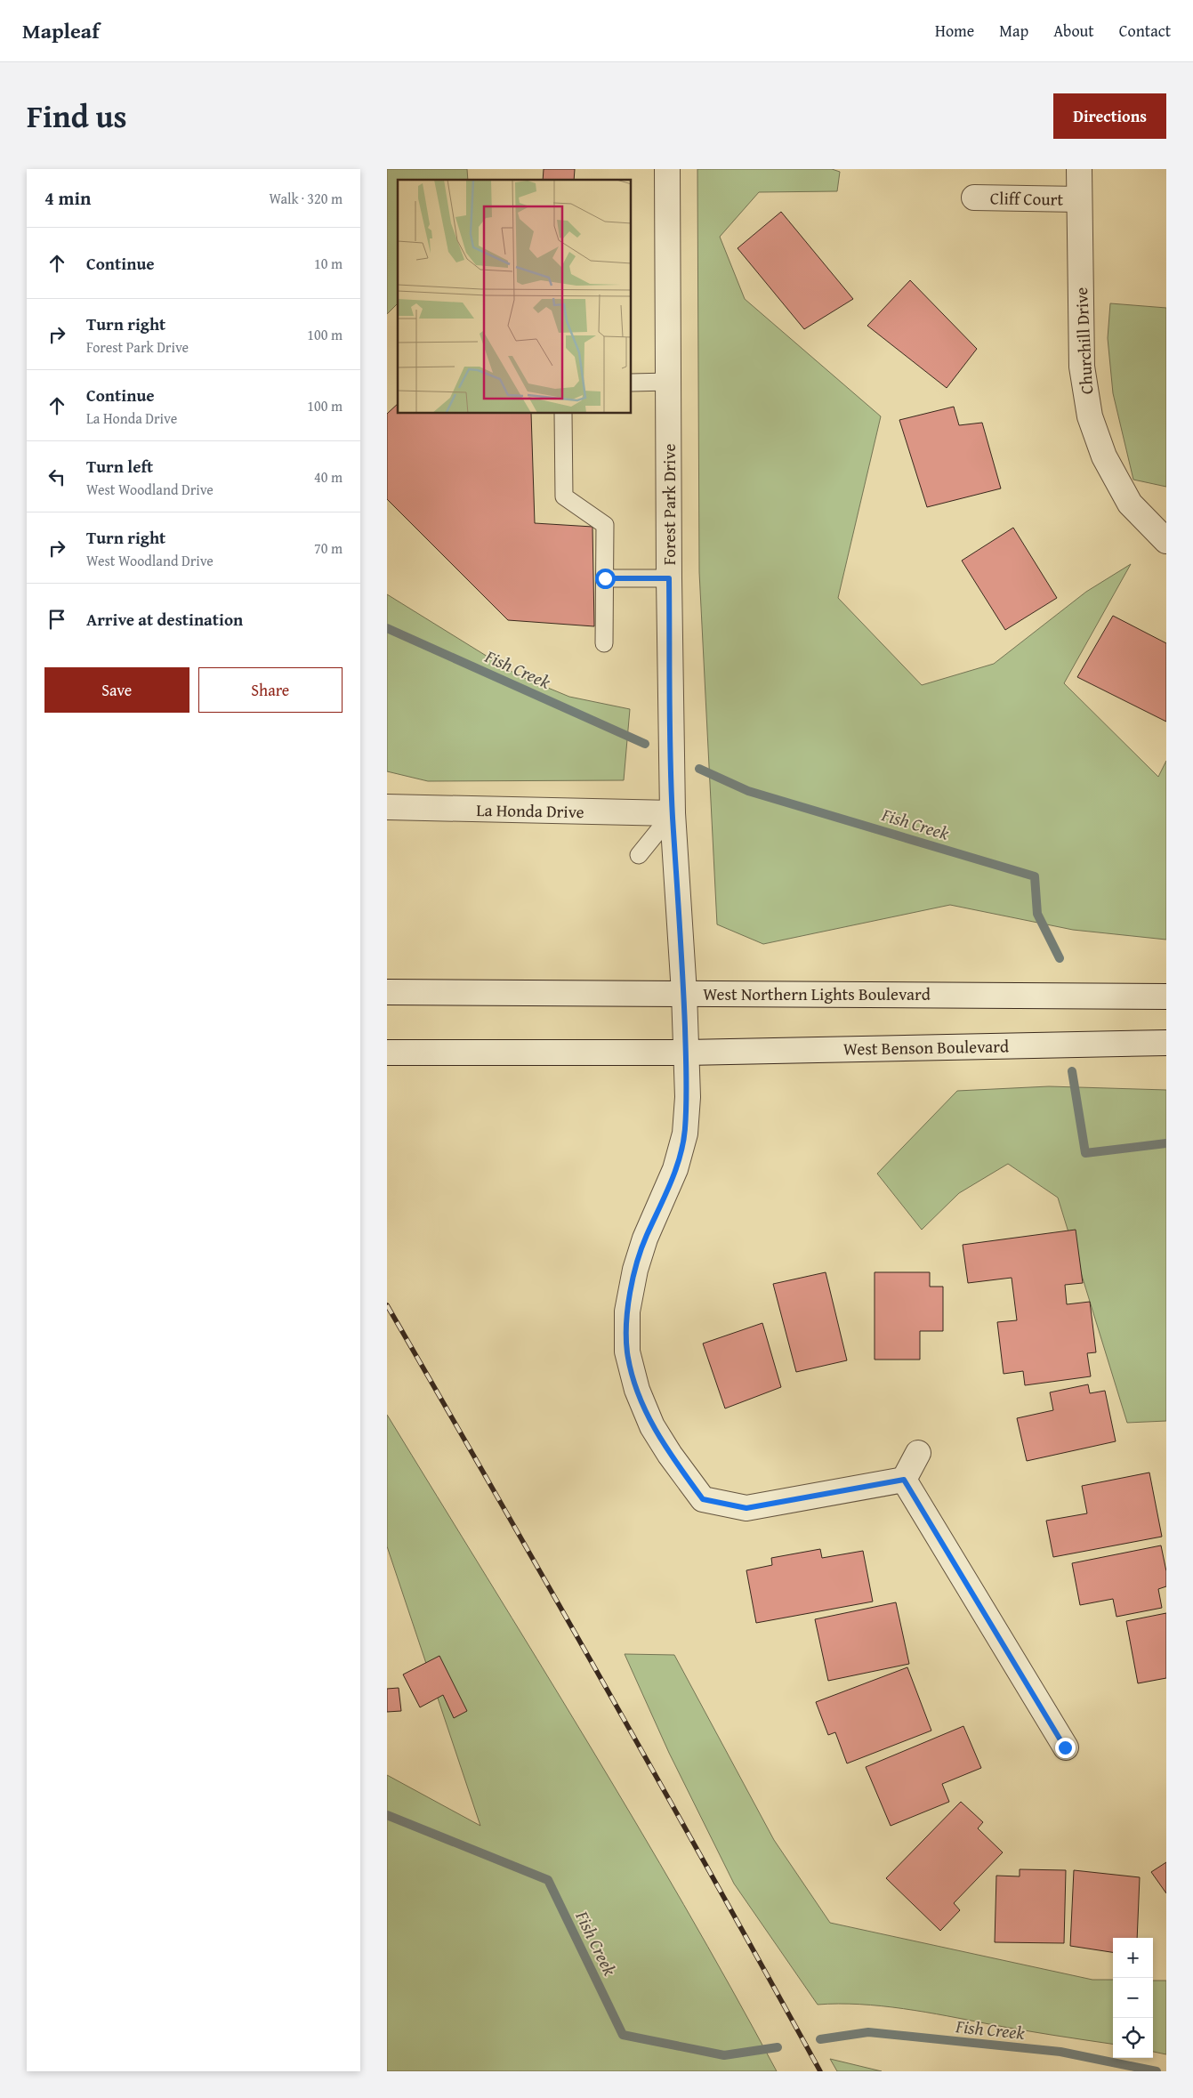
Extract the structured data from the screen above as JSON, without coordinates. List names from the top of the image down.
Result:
{
  "streets": {
    "street": [
      "Cliff Court",
      "Churchill Drive",
      "Forest Park Drive",
      "La Honda Drive",
      "West Northern Lights Boulevard",
      "West Benson Boulevard"
    ]
  },
  "crossings": [
    ["Cliff Court", "Churchill Drive"],
    ["Forest Park Drive", "La Honda Drive"],
    ["Forest Park Drive", "West Northern Lights Boulevard"],
    ["Forest Park Drive", "West Benson Boulevard"]
  ],
  "water": ["Fish Creek"],
  "page": {
    "header": "Mapleaf",
    "nav": [
      "Home",
      "Map",
      "About",
      "Contact"
    ],
    "title": "Find us",
    "buttons": [
      "Directions",
      ["Save", "Share"]
    ],
    "heading": ["4 min", "Walk · 320 m"],
    "list": [
      ["Continue", "10 m"],
      ["Turn right", "Forest Park Drive", "100 m"],
      ["Continue", "La Honda Drive", "100 m"],
      ["Turn left", "West Woodland Drive", "40 m"],
      ["Turn right", "West Woodland Drive", "70 m"],
      "Arrive at destination"
    ],
    "map_buttons": ["+", "−"]
  }
}
